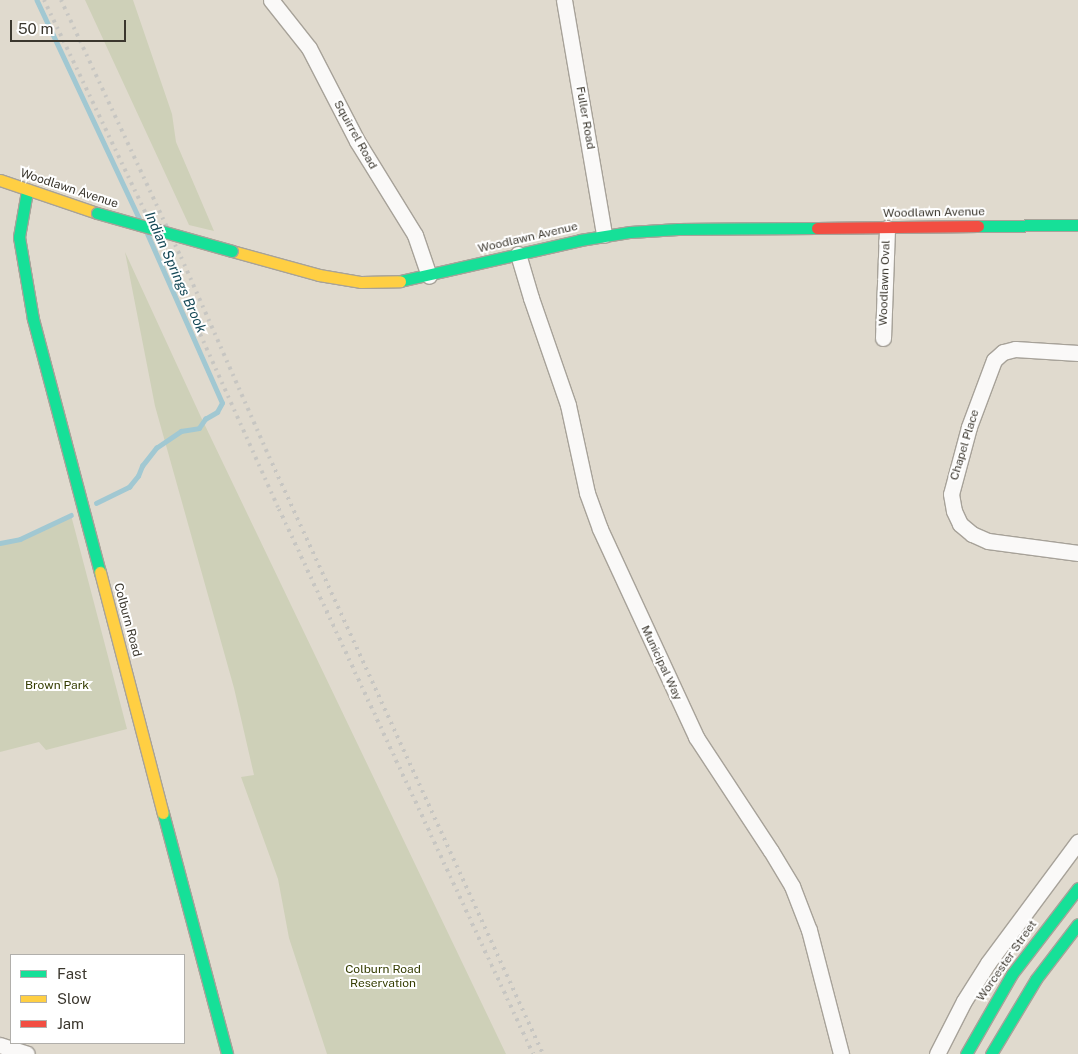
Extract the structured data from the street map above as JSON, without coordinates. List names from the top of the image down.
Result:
{
  "streets": {
    "main road": ["Woodlawn Avenue", "Colburn Road", "Worcester Street"],
    "street": [
      "Fuller Road",
      "Squirrel Road",
      "Woodlawn Oval",
      "Chapel Place",
      "Municipal Way"
    ]
  },
  "crossings": [
    ["Fuller Road", "Woodlawn Avenue"],
    ["Squirrel Road", "Woodlawn Avenue"],
    ["Woodlawn Avenue", "Woodlawn Oval"],
    ["Woodlawn Avenue", "Colburn Road"],
    ["Woodlawn Avenue", "Municipal Way"]
  ],
  "water": ["Indian Springs Brook"],
  "parks": ["Brown Park", "Colburn Road Reservation"],
  "legend": ["Fast", "Slow", "Jam"],
  "scale_bar": "50 m"
}
